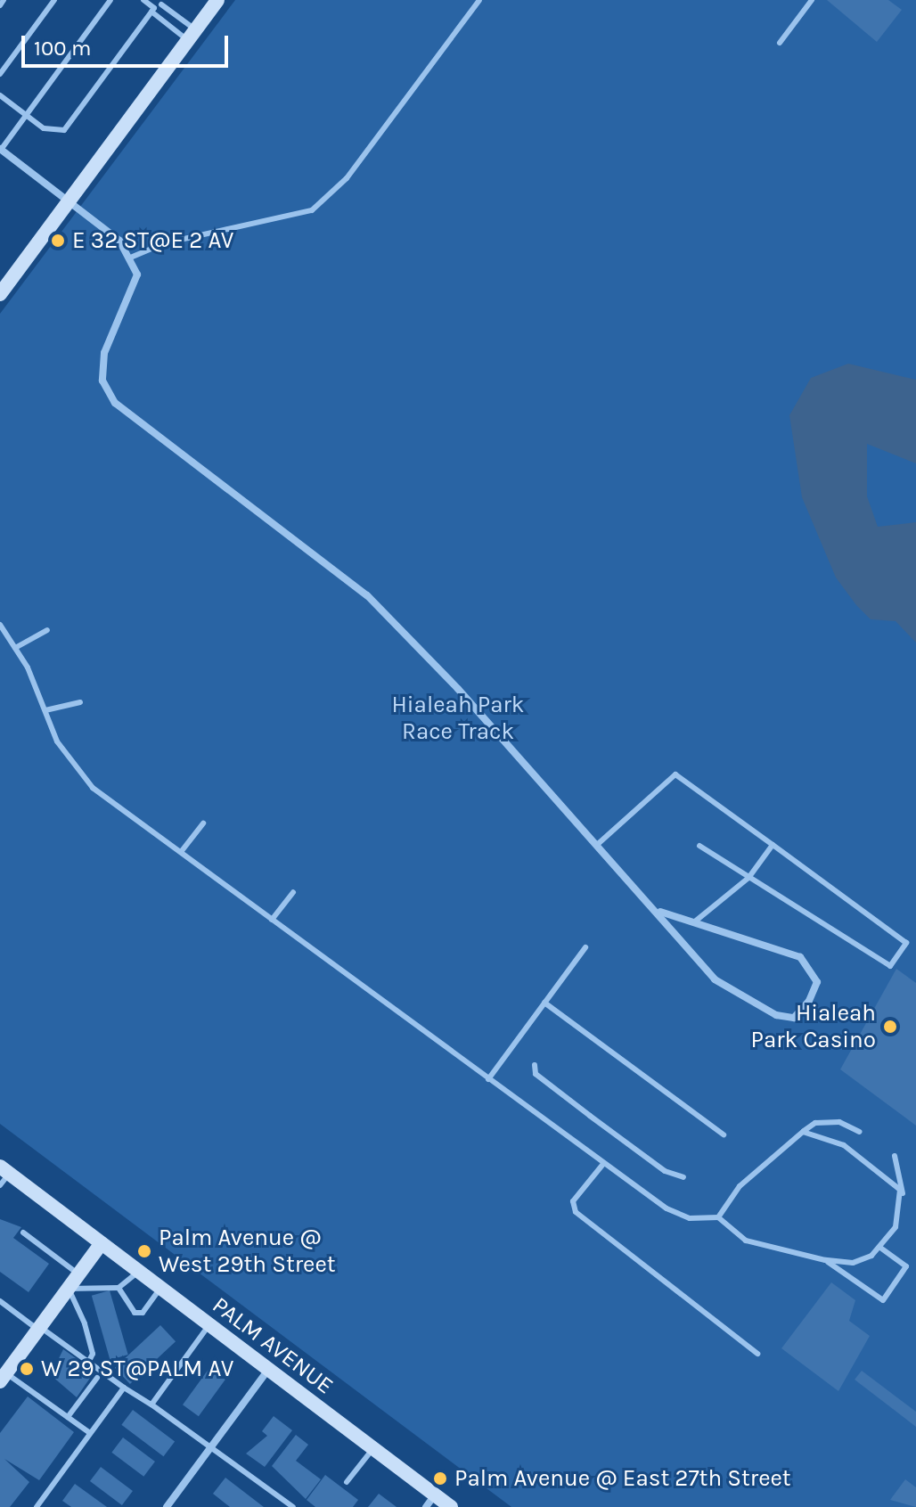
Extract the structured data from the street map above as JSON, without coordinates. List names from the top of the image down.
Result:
{
  "streets": {
    "main road": ["PALM AVENUE"]
  },
  "parks": ["Hialeah Park Race Track"],
  "places": [
    "E 32 ST@E 2 AV",
    "Hialeah Park Casino",
    "Palm Avenue @ West 29th Street",
    "W 29 ST@PALM AV",
    "Palm Avenue @ East 27th Street"
  ],
  "scale_bar": "100 m"
}
